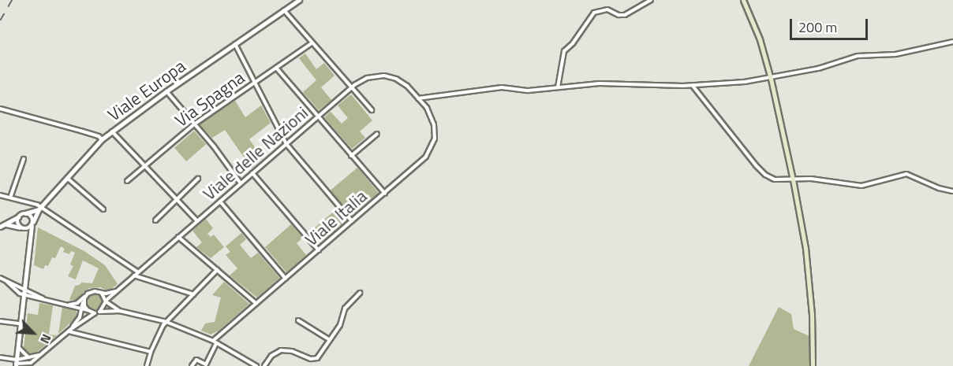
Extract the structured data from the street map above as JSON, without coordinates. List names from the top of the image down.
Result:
{
  "streets": {
    "street": [
      "Viale Europa",
      "Via Spagna",
      "Viale delle Nazioni",
      "Viale Italia"
    ]
  },
  "crossings": [
    ["Viale delle Nazioni", "Viale Italia"]
  ],
  "scale_bar": "200 m",
  "north": "bottom right"
}
